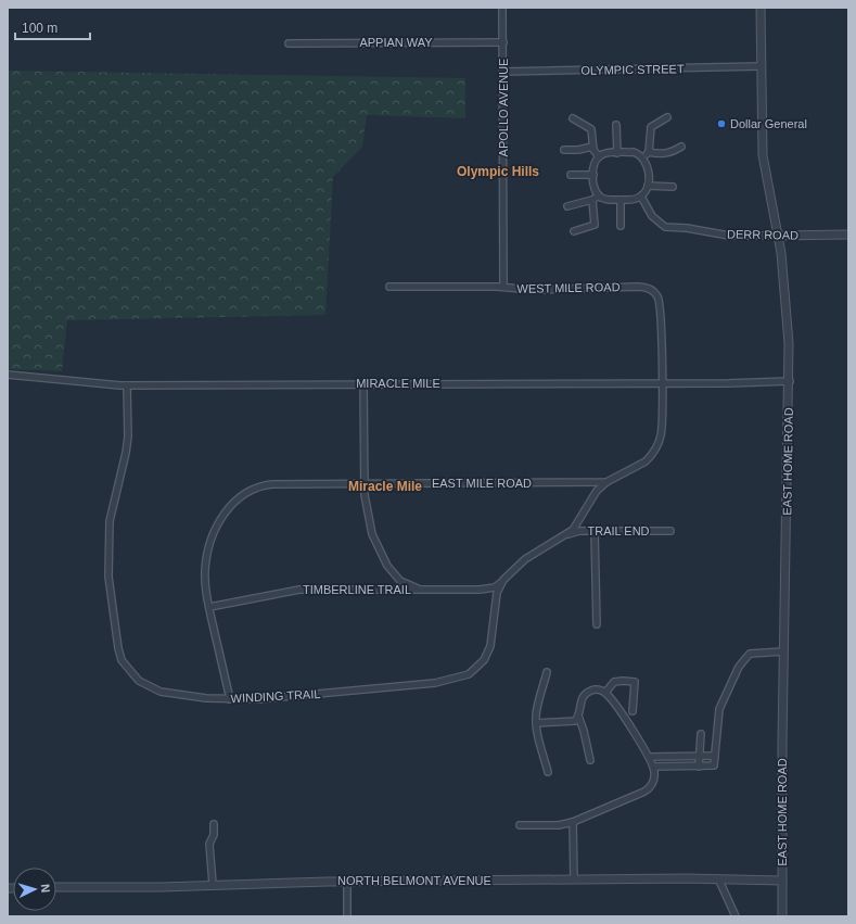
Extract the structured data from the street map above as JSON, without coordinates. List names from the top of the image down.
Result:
{
  "streets": {
    "street": [
      "APPIAN WAY",
      "OLYMPIC STREET",
      "APOLLO AVENUE",
      "DERR ROAD",
      "WEST MILE ROAD",
      "MIRACLE MILE",
      "EAST HOME ROAD",
      "EAST MILE ROAD",
      "TRAIL END",
      "TIMBERLINE TRAIL",
      "WINDING TRAIL",
      "NORTH BELMONT AVENUE"
    ]
  },
  "crossings": [
    ["APPIAN WAY", "APOLLO AVENUE"],
    ["OLYMPIC STREET", "APOLLO AVENUE"],
    ["OLYMPIC STREET", "EAST HOME ROAD"],
    ["APOLLO AVENUE", "WEST MILE ROAD"],
    ["DERR ROAD", "EAST HOME ROAD"],
    ["WEST MILE ROAD", "MIRACLE MILE"],
    ["WEST MILE ROAD", "EAST MILE ROAD"],
    ["MIRACLE MILE", "EAST HOME ROAD"],
    ["MIRACLE MILE", "EAST MILE ROAD"],
    ["MIRACLE MILE", "WINDING TRAIL"],
    ["EAST HOME ROAD", "NORTH BELMONT AVENUE"],
    ["EAST MILE ROAD", "TIMBERLINE TRAIL"],
    ["EAST MILE ROAD", "WINDING TRAIL"],
    ["TRAIL END", "WINDING TRAIL"],
    ["TIMBERLINE TRAIL", "WINDING TRAIL"]
  ],
  "districts": ["Olympic Hills", "Miracle Mile"],
  "places": ["Dollar General"],
  "scale_bar": "100 m",
  "north": "right"
}
